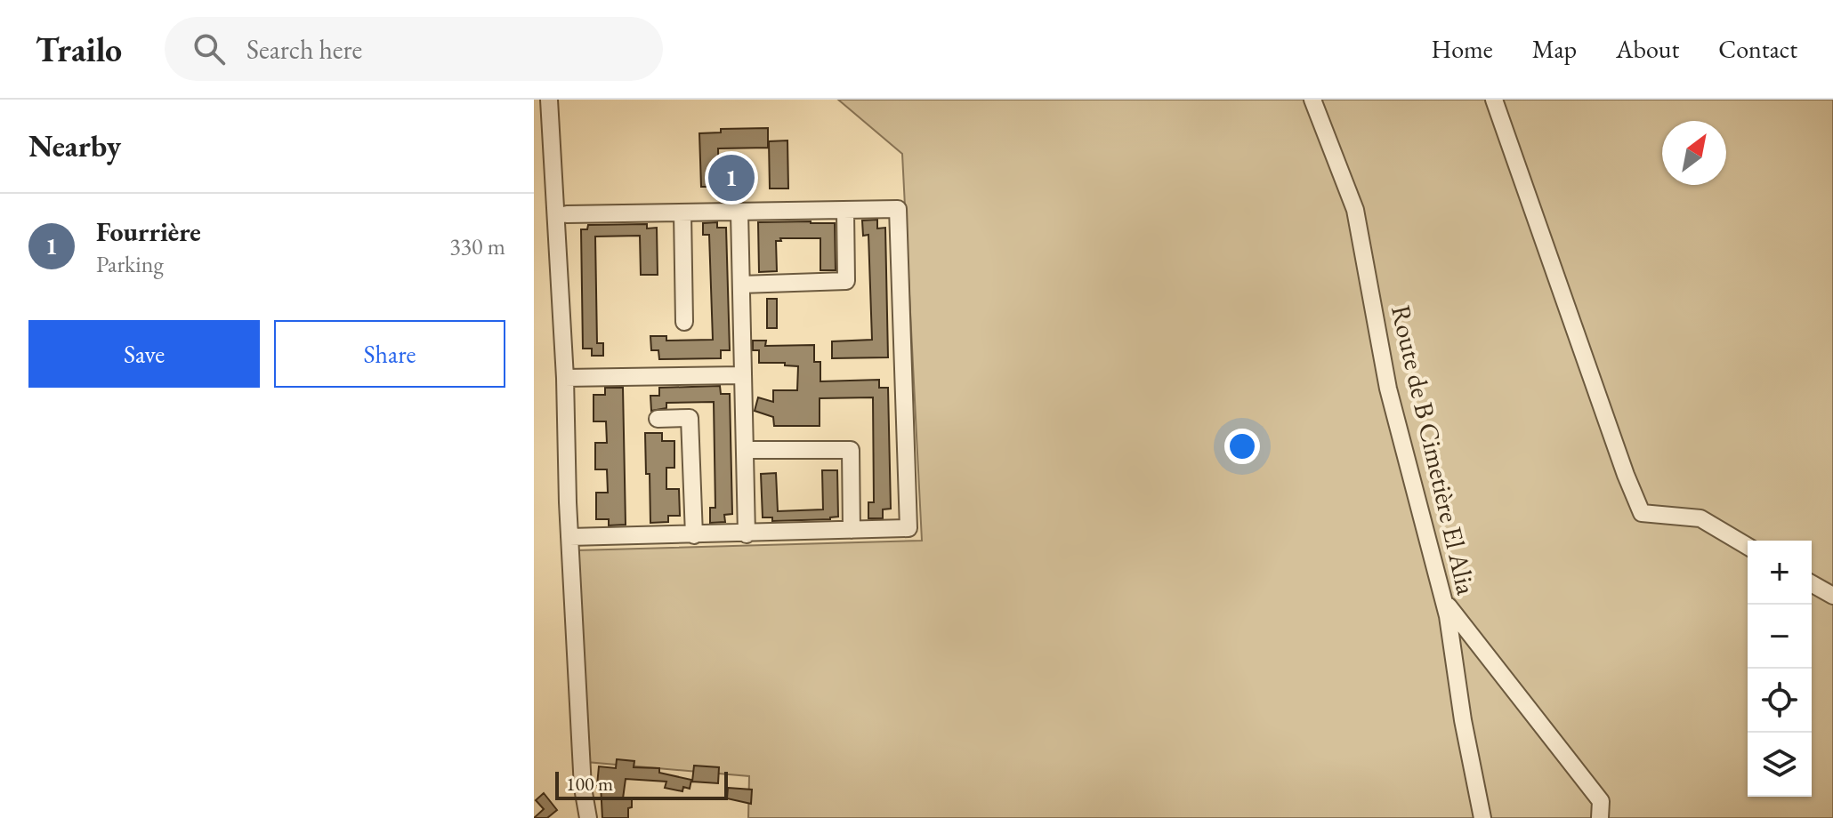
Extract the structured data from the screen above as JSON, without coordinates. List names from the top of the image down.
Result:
{
  "streets": {
    "street": ["Route de B Cimetière El Alia"]
  },
  "scale_bar": "100 m",
  "north": "top right",
  "page": {
    "header": "Trailo",
    "search": "Search here",
    "nav": [
      "Home",
      "Map",
      "About",
      "Contact"
    ],
    "heading": "Nearby",
    "pins": "1",
    "list": [
      {
        "mark": "1",
        "name": "Fourrière",
        "note": "Parking",
        "value": "330 m"
      }
    ],
    "buttons": ["Save", "Share"],
    "map_buttons": ["+", "−"],
    "scale": "100 m"
  }
}
